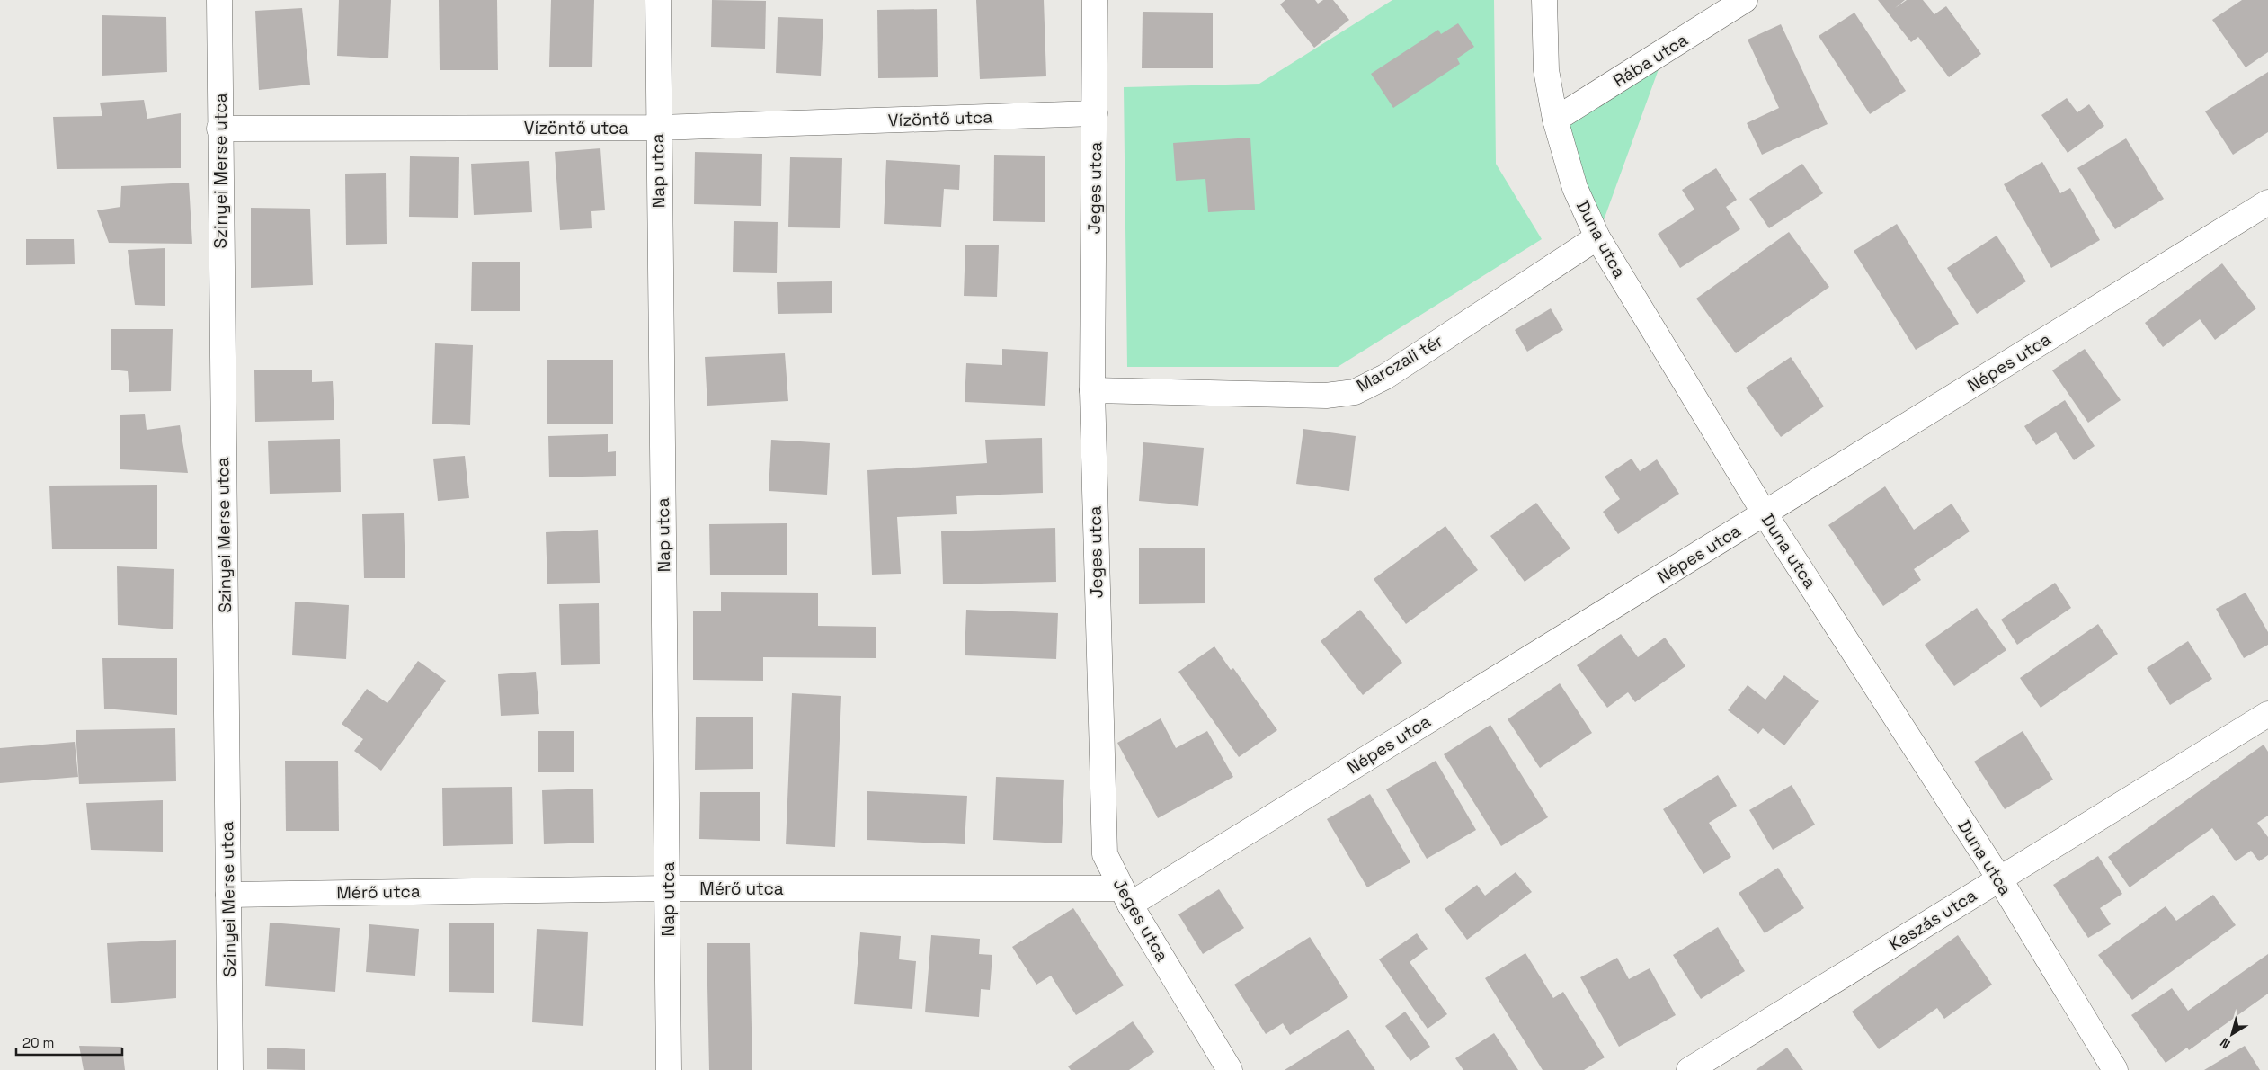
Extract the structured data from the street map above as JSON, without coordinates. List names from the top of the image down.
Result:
{
  "streets": {
    "street": [
      "Rába utca",
      "Vízöntő utca",
      "Szinyei Merse utca",
      "Nap utca",
      "Jeges utca",
      "Duna utca",
      "Népes utca",
      "Marczali tér",
      "Mérő utca",
      "Kaszás utca"
    ]
  },
  "crossings": [
    ["Rába utca", "Duna utca"],
    ["Vízöntő utca", "Szinyei Merse utca"],
    ["Vízöntő utca", "Nap utca"],
    ["Vízöntő utca", "Jeges utca"],
    ["Szinyei Merse utca", "Mérő utca"],
    ["Nap utca", "Mérő utca"],
    ["Jeges utca", "Népes utca"],
    ["Jeges utca", "Marczali tér"],
    ["Jeges utca", "Mérő utca"],
    ["Duna utca", "Népes utca"],
    ["Duna utca", "Marczali tér"],
    ["Duna utca", "Kaszás utca"],
    ["Népes utca", "Mérő utca"]
  ],
  "scale_bar": "20 m",
  "north": "bottom left"
}
